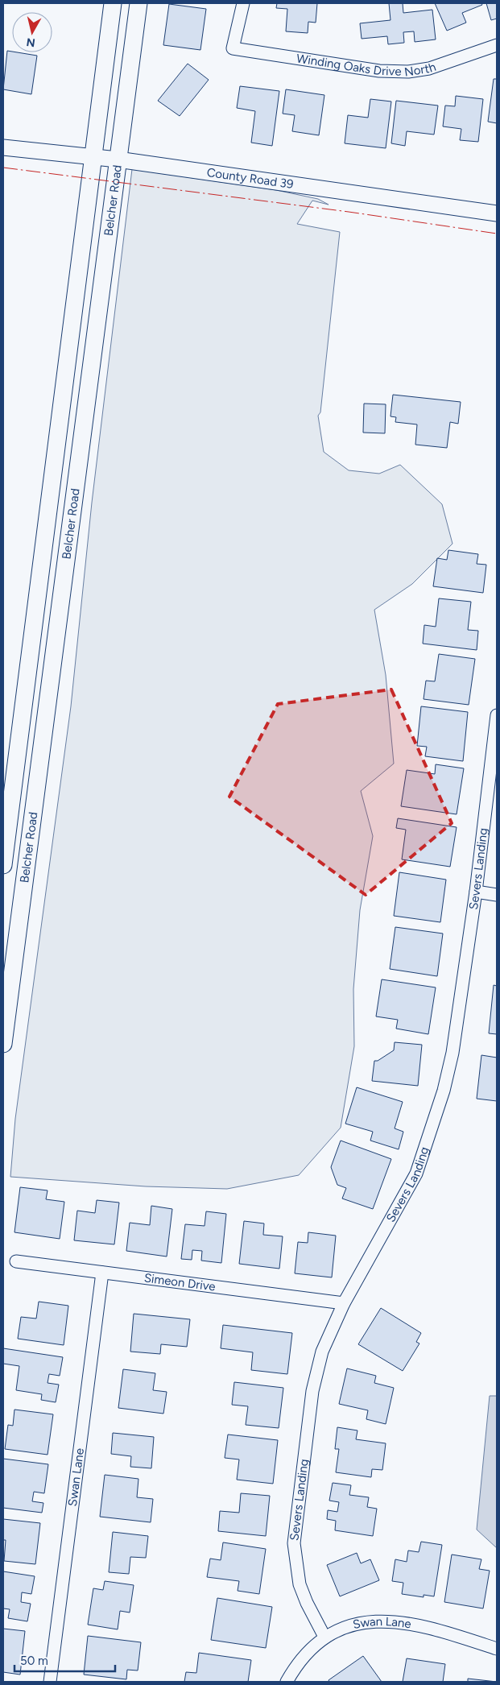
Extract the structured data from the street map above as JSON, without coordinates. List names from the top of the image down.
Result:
{
  "streets": {
    "main road": ["Belcher Road"],
    "street": [
      "Winding Oaks Drive North",
      "County Road 39",
      "Severs Landing",
      "Simeon Drive",
      "Swan Lane"
    ]
  },
  "crossings": [
    ["County Road 39", "Belcher Road"],
    ["Severs Landing", "Simeon Drive"],
    ["Severs Landing", "Swan Lane"],
    ["Simeon Drive", "Swan Lane"]
  ],
  "scale_bar": "50 m",
  "north": "bottom"
}
